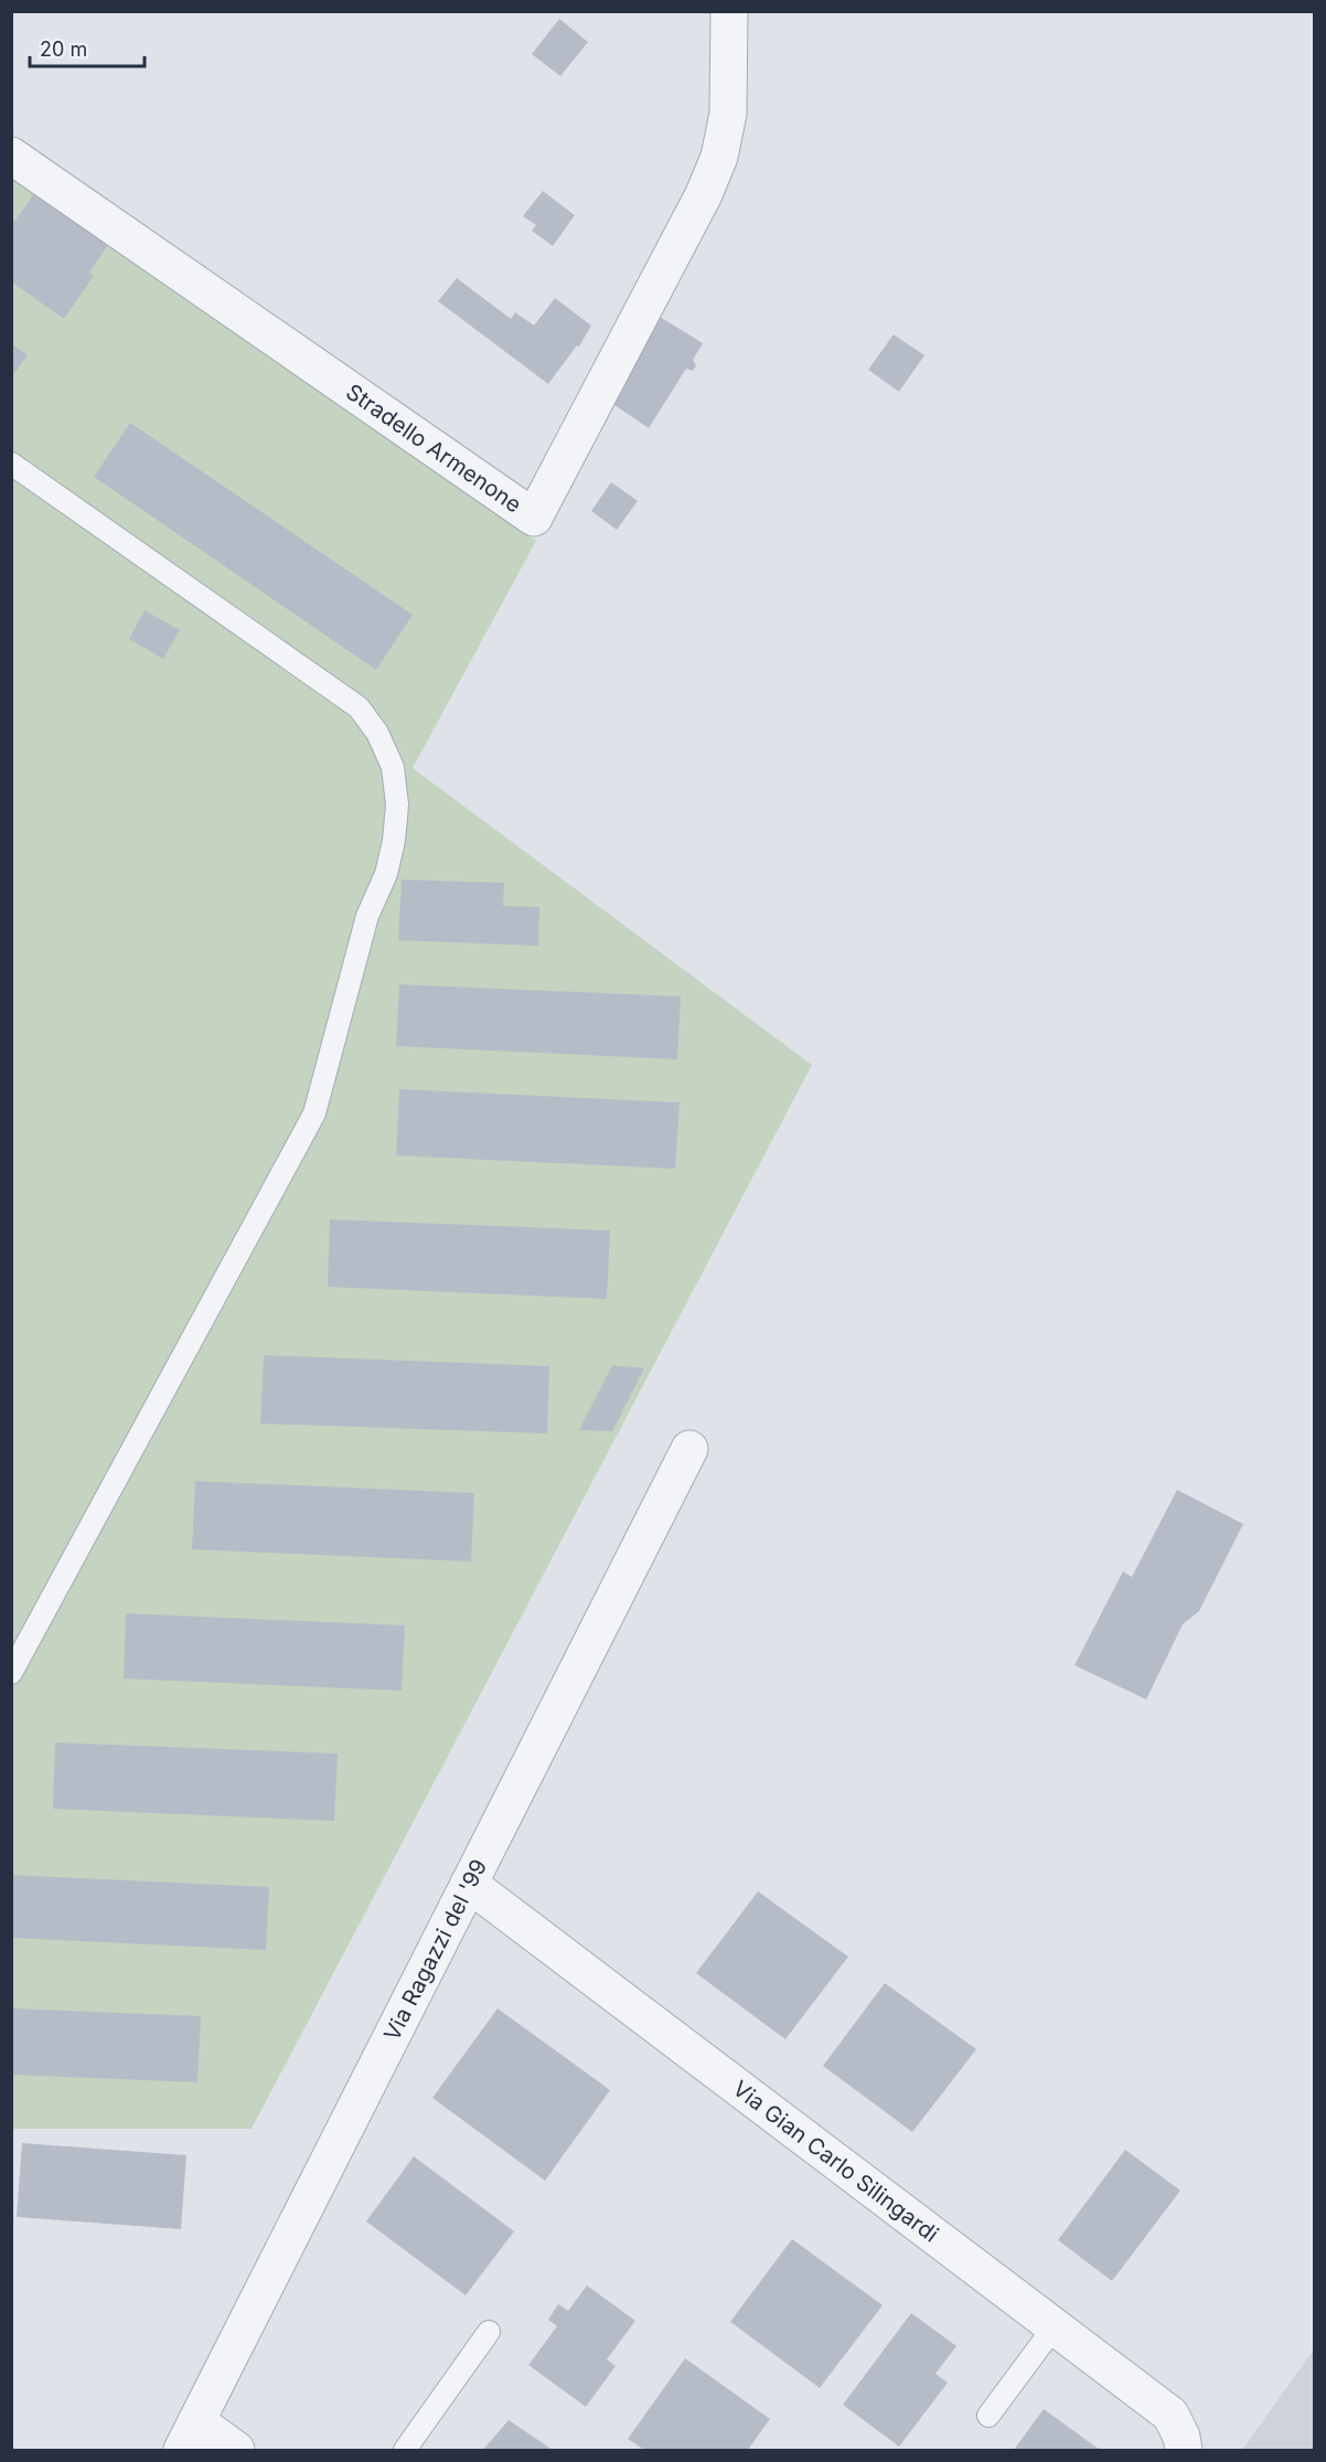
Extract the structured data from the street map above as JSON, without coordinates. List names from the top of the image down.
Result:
{
  "streets": {
    "street": ["Stradello Armenone", "Via Ragazzi del '99", "Via Gian Carlo Silingardi"]
  },
  "crossings": [
    ["Via Ragazzi del '99", "Via Gian Carlo Silingardi"]
  ],
  "scale_bar": "20 m"
}
